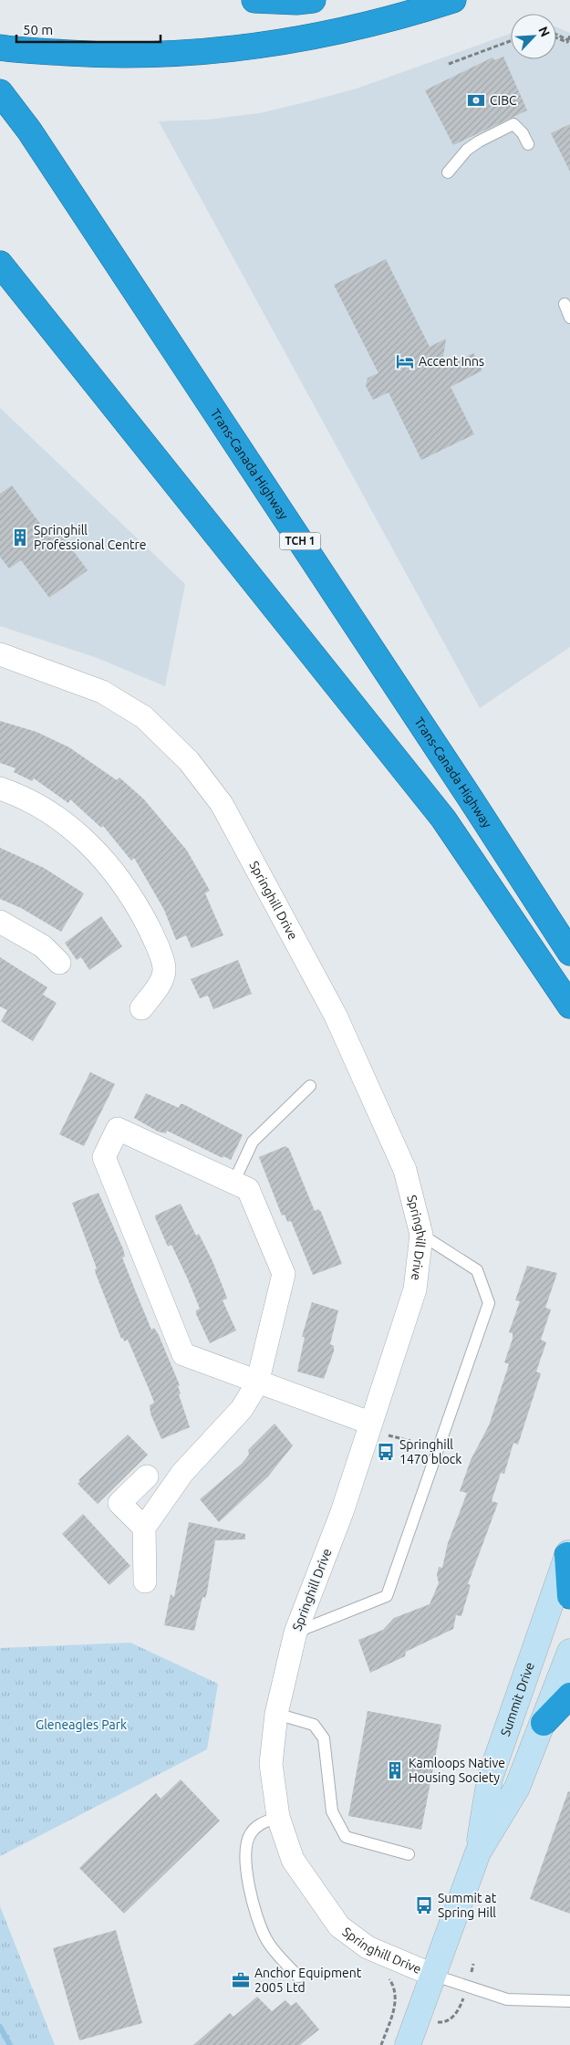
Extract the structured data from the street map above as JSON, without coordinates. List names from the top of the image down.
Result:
{
  "streets": {
    "highway": ["Trans-Canada Highway", "TCH 1"],
    "main road": ["Summit Drive"],
    "street": ["Springhill Drive"]
  },
  "crossings": [
    ["Springhill Drive", "Summit Drive"]
  ],
  "parks": ["Gleneagles Park"],
  "places": {
    "bank": ["CIBC"],
    "hotel": ["Accent Inns"],
    "building": ["Springhill Professional Centre", "Kamloops Native Housing Society"],
    "bus stop": ["Springhill 1470 block", "Summit at Spring Hill"],
    "office": ["Anchor Equipment 2005 Ltd"]
  },
  "scale_bar": "50 m",
  "north": "top right"
}
